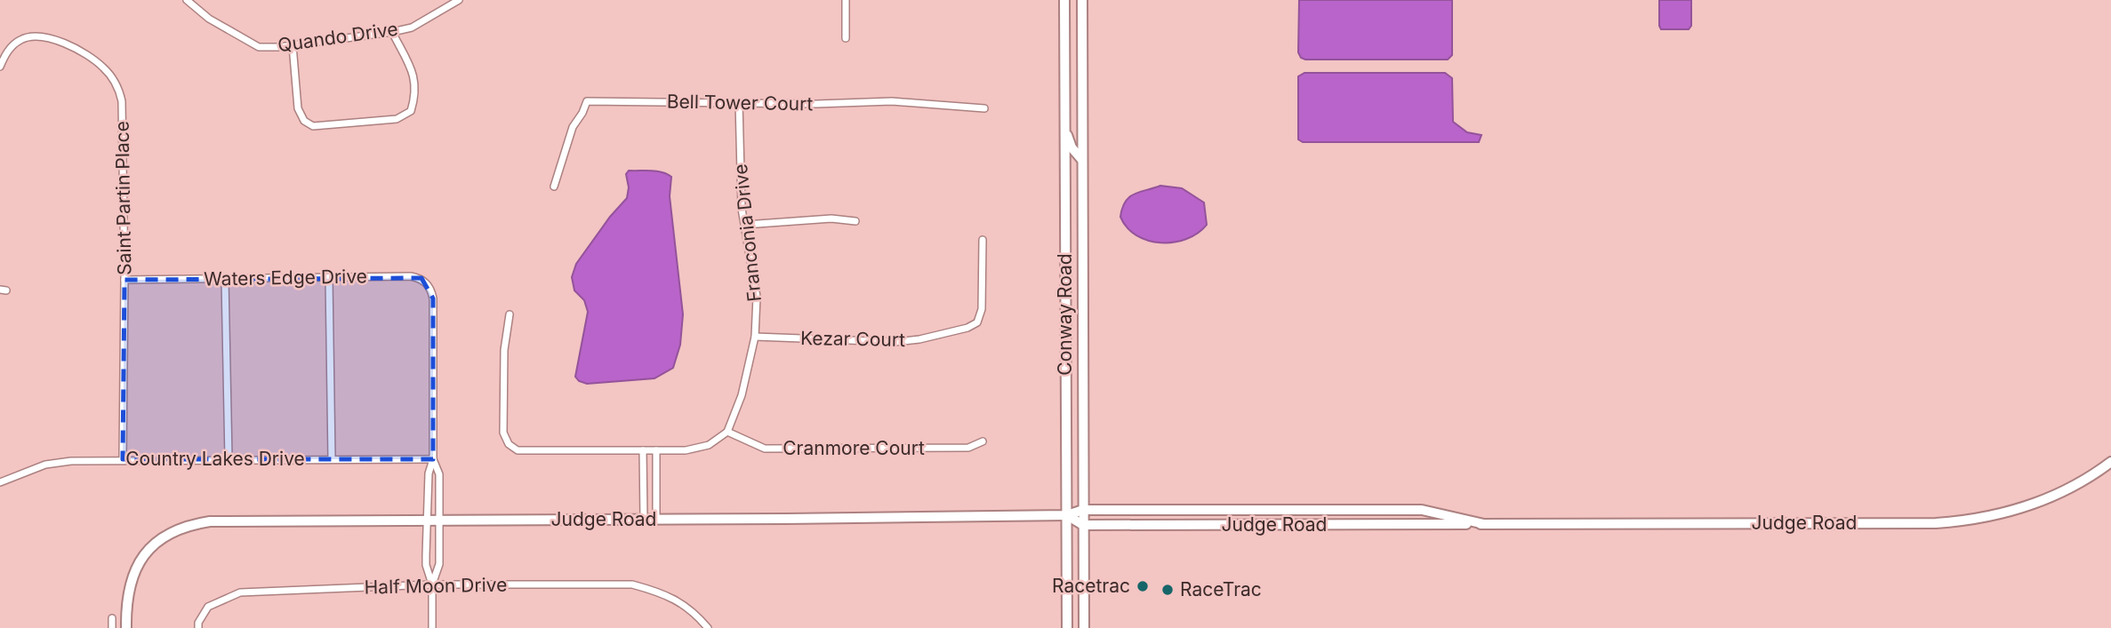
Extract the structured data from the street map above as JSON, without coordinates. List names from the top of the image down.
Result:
{
  "streets": {
    "street": [
      "Quando Drive",
      "Bell Tower Court",
      "Saint Partin Place",
      "Franconia Drive",
      "Waters Edge Drive",
      "Conway Road",
      "Kezar Court",
      "Cranmore Court",
      "Country Lakes Drive",
      "Judge Road",
      "Half Moon Drive"
    ]
  },
  "crossings": [
    ["Bell Tower Court", "Franconia Drive"],
    ["Saint Partin Place", "Waters Edge Drive"],
    ["Saint Partin Place", "Country Lakes Drive"],
    ["Franconia Drive", "Kezar Court"],
    ["Franconia Drive", "Cranmore Court"],
    ["Waters Edge Drive", "Country Lakes Drive"],
    ["Conway Road", "Judge Road"]
  ],
  "places": ["Racetrac", "RaceTrac"]
}
